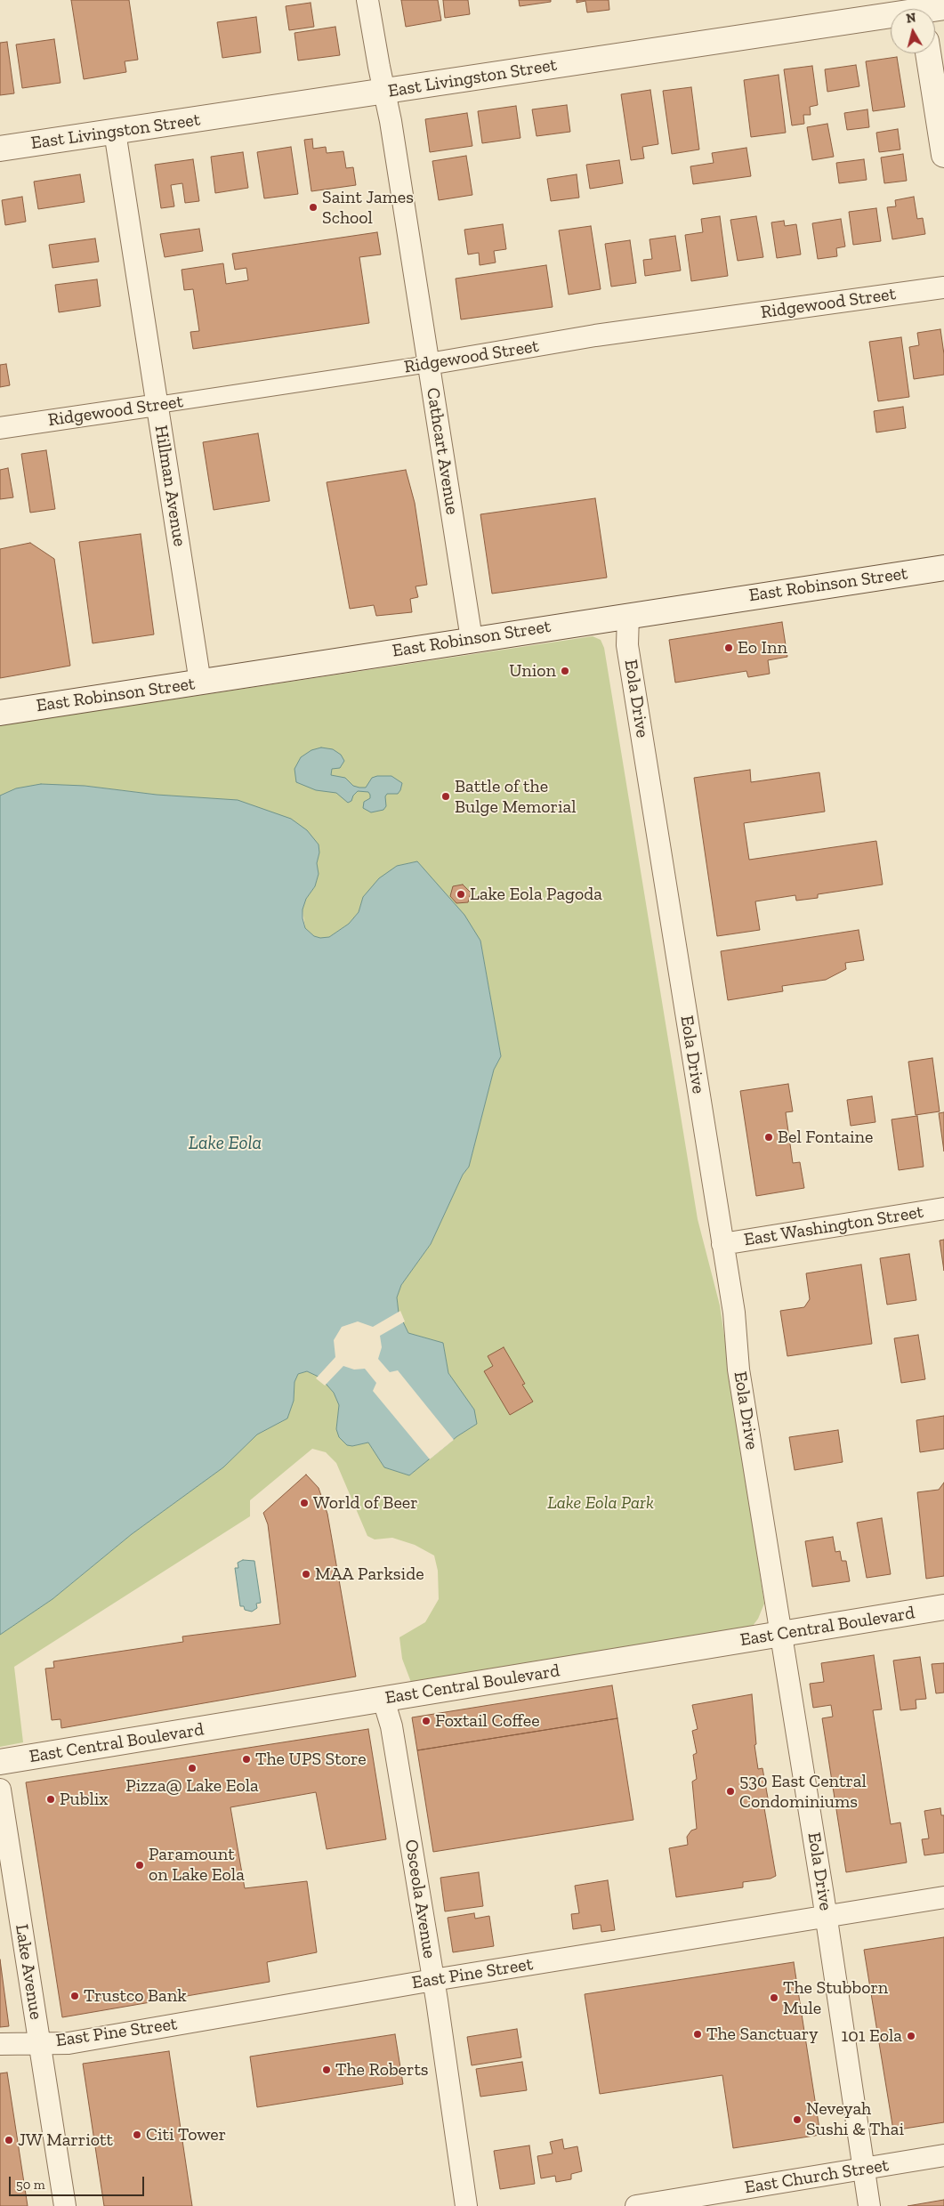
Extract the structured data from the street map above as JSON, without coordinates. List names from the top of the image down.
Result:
{
  "streets": {
    "street": [
      "East Livingston Street",
      "Ridgewood Street",
      "Cathcart Avenue",
      "Hillman Avenue",
      "East Robinson Street",
      "Eola Drive",
      "East Washington Street",
      "East Central Boulevard",
      "Osceola Avenue",
      "Lake Avenue",
      "East Pine Street",
      "East Church Street"
    ]
  },
  "crossings": [
    ["East Livingston Street", "Cathcart Avenue"],
    ["East Livingston Street", "Hillman Avenue"],
    ["Ridgewood Street", "Cathcart Avenue"],
    ["Ridgewood Street", "Hillman Avenue"],
    ["Cathcart Avenue", "East Robinson Street"],
    ["Hillman Avenue", "East Robinson Street"],
    ["East Robinson Street", "Eola Drive"],
    ["Eola Drive", "East Washington Street"],
    ["Eola Drive", "East Central Boulevard"],
    ["Eola Drive", "East Pine Street"],
    ["Eola Drive", "East Church Street"],
    ["East Central Boulevard", "Osceola Avenue"],
    ["Osceola Avenue", "East Pine Street"],
    ["Lake Avenue", "East Pine Street"]
  ],
  "water": ["Lake Eola"],
  "parks": ["Lake Eola Park"],
  "places": [
    "Saint James School",
    "Eo Inn",
    "Union",
    "Battle of the Bulge Memorial",
    "Lake Eola Pagoda",
    "Bel Fontaine",
    "World of Beer",
    "MAA Parkside",
    "Foxtail Coffee",
    "The UPS Store",
    "Pizza@ Lake Eola",
    "530 East Central Condominiums",
    "Publix",
    "Paramount on Lake Eola",
    "Trustco Bank",
    "The Stubborn Mule",
    "The Sanctuary",
    "101 Eola",
    "The Roberts",
    "Neveyah Sushi & Thai",
    "Citi Tower",
    "JW Marriott"
  ],
  "scale_bar": "50 m",
  "north": "top"
}
